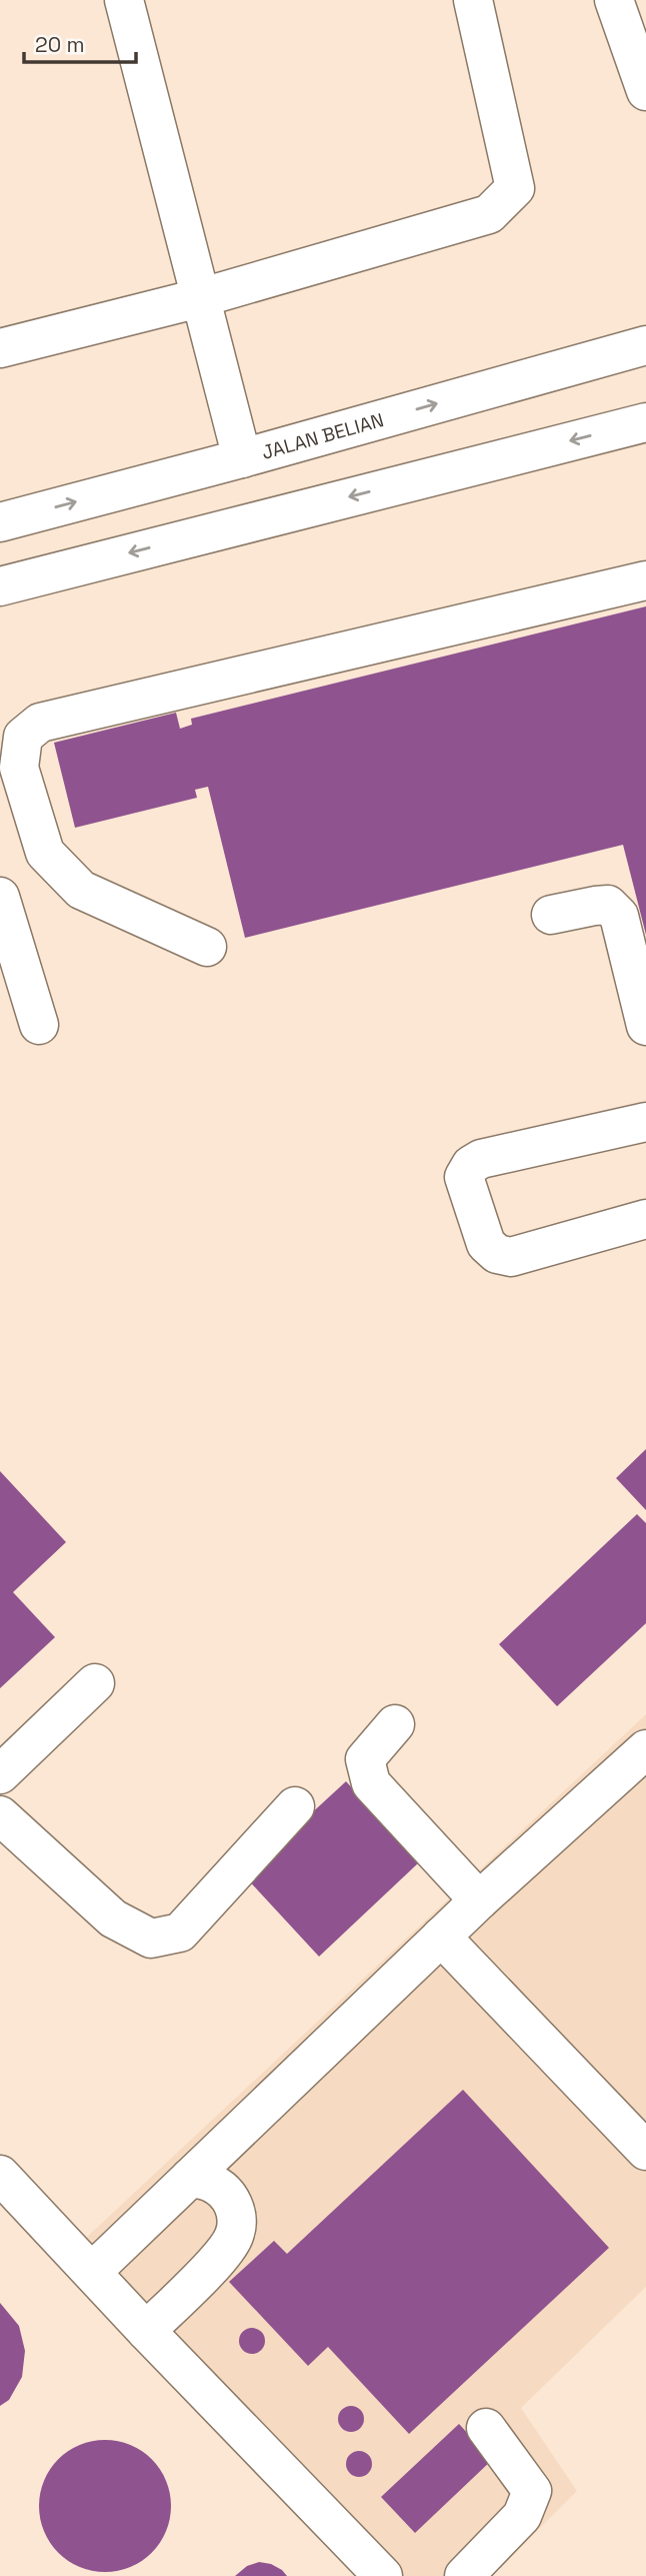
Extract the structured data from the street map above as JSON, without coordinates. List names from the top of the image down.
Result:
{
  "streets": {
    "street": ["JALAN BELIAN"]
  },
  "scale_bar": "20 m"
}
